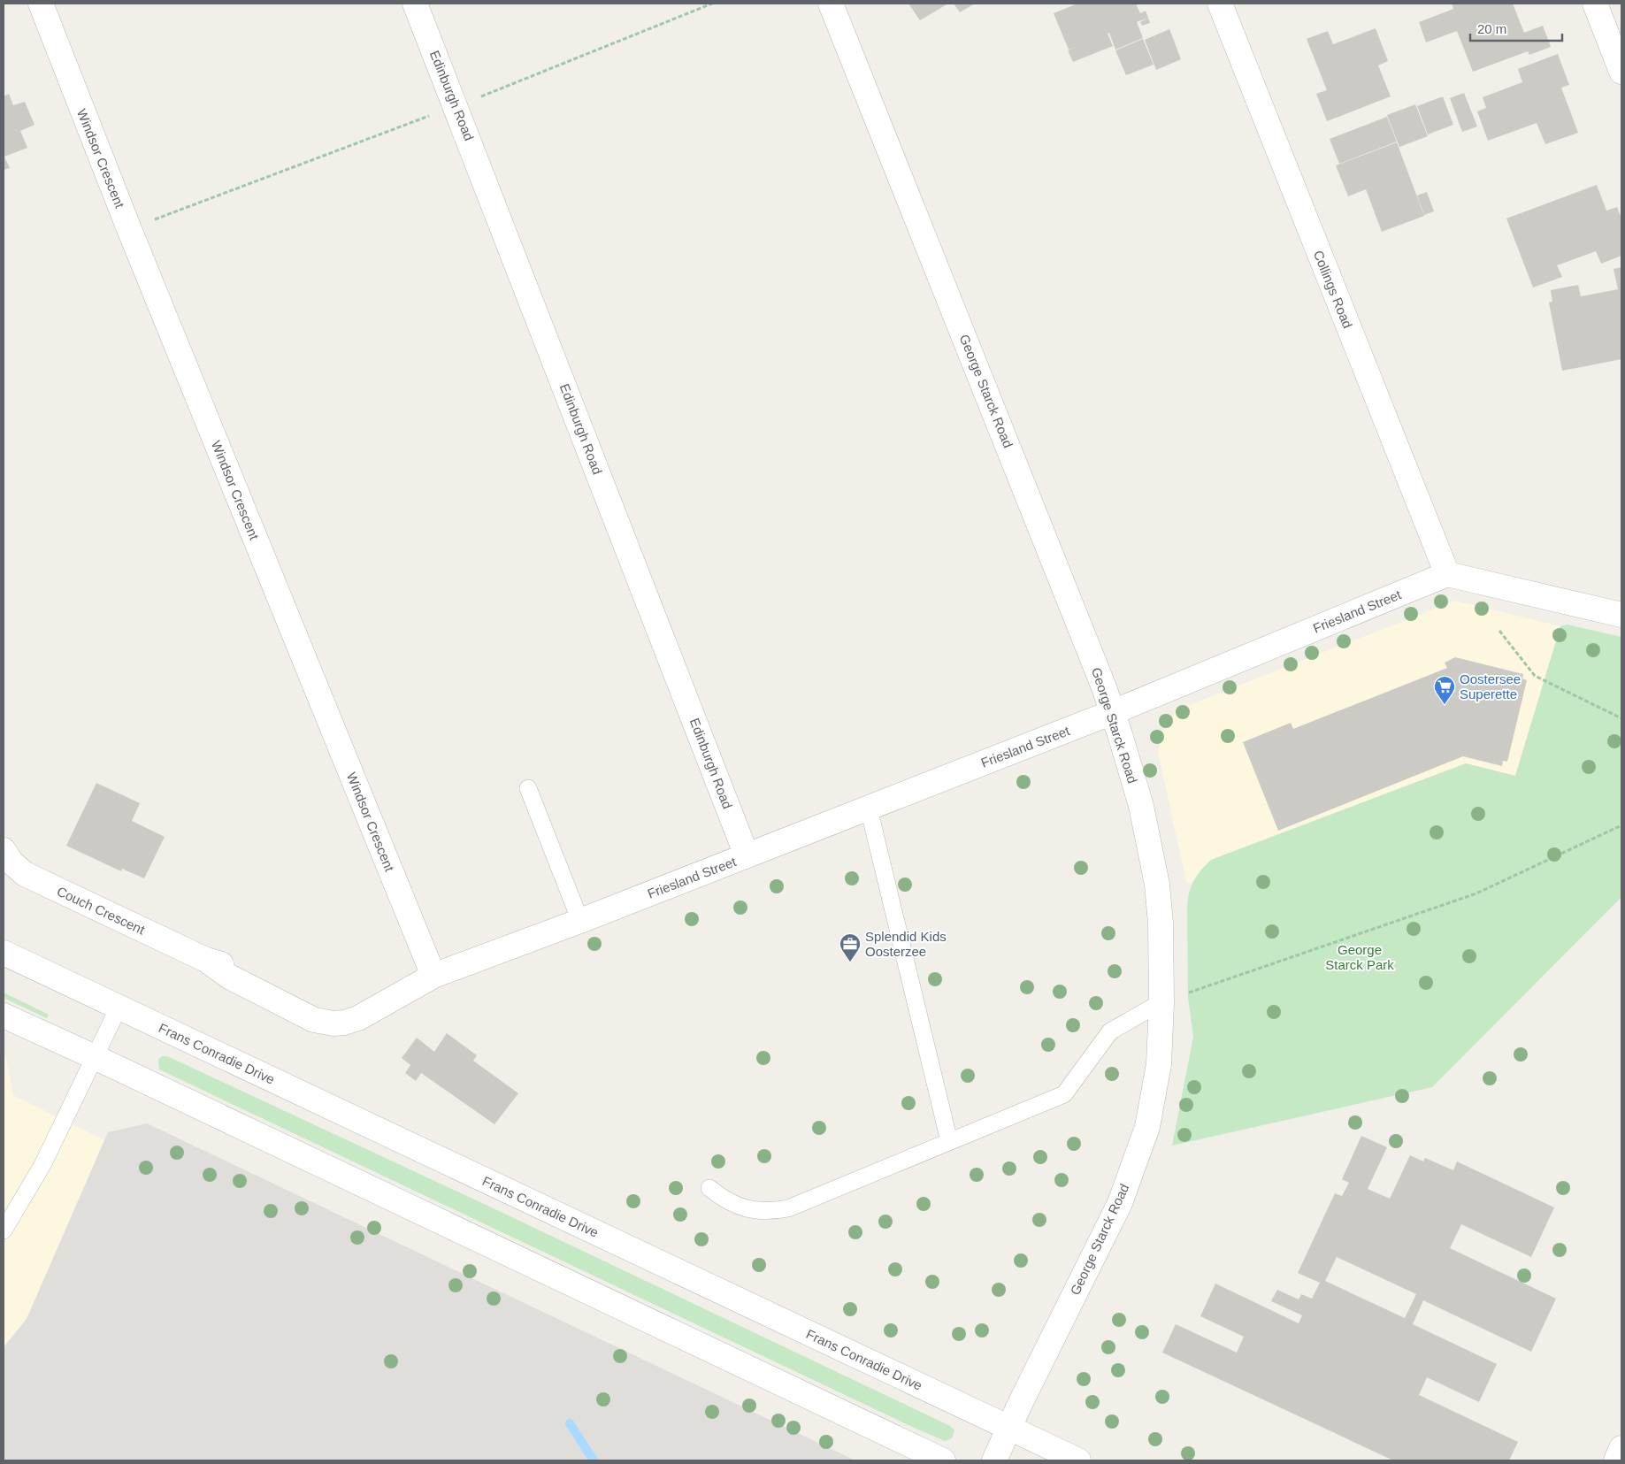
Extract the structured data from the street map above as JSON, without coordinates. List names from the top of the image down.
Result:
{
  "streets": {
    "street": [
      "Edinburgh Road",
      "Windsor Crescent",
      "Collings Road",
      "George Starck Road",
      "Friesland Street",
      "Couch Crescent",
      "Frans Conradie Drive"
    ]
  },
  "crossings": [
    ["Edinburgh Road", "Friesland Street"],
    ["Windsor Crescent", "Friesland Street"],
    ["Windsor Crescent", "Couch Crescent"],
    ["Collings Road", "Friesland Street"],
    ["George Starck Road", "Friesland Street"],
    ["George Starck Road", "Frans Conradie Drive"],
    ["Friesland Street", "Couch Crescent"]
  ],
  "parks": ["George Starck Park"],
  "places": {
    "supermarket": ["Oostersee Superette"],
    "office": ["Splendid Kids Oosterzee"]
  },
  "scale_bar": "20 m"
}
